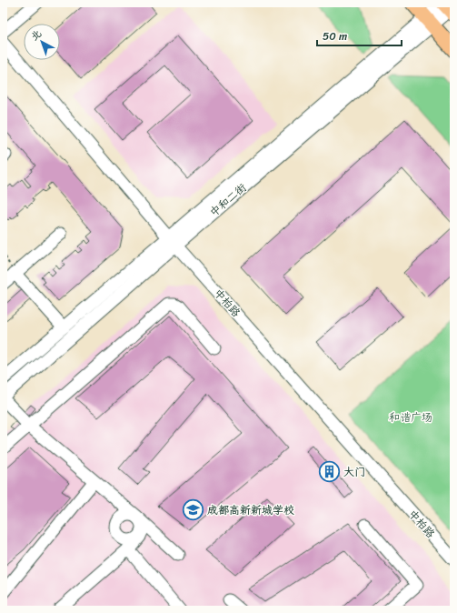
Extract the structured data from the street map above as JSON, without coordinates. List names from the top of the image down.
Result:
{
  "streets": {
    "street": ["中和二街", "中柏路"]
  },
  "crossings": [
    ["中和二街", "中柏路"]
  ],
  "parks": ["和谐广场"],
  "places": {
    "building": ["大门"],
    "school or university": ["成都高新新城学校"]
  },
  "scale_bar": "50 m",
  "north": "top left"
}
